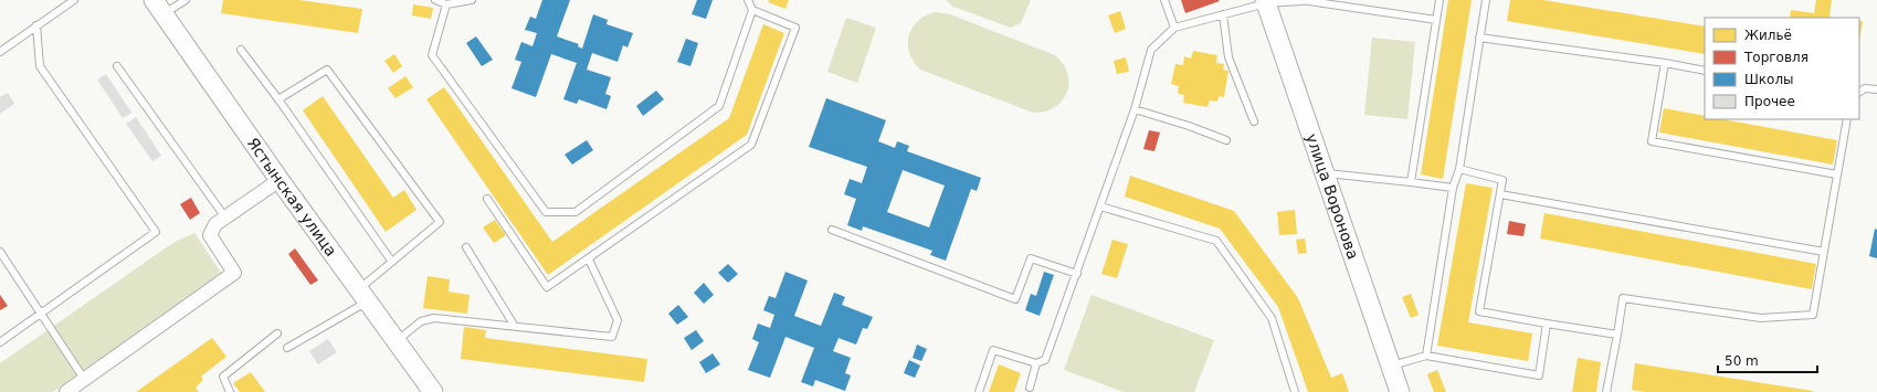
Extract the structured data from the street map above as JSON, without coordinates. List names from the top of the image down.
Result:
{
  "streets": {
    "main road": ["Ястынская улица", "улица Воронова"]
  },
  "legend": [
    "Жильё",
    "Торговля",
    "Школы",
    "Прочее"
  ],
  "scale_bar": "50 m"
}
